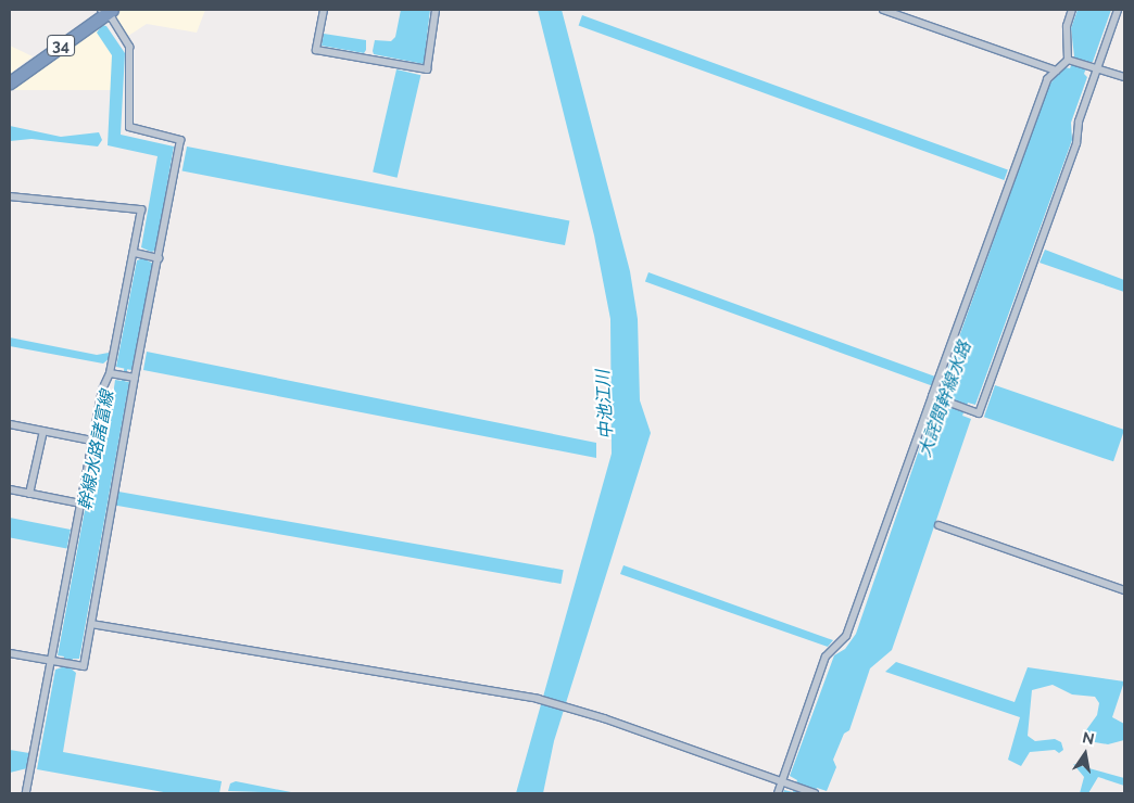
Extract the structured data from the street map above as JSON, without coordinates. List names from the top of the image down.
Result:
{
  "streets": {
    "highway": ["34"]
  },
  "water": ["大詫間幹線水路", "中池江川", "幹線水路諸富線"],
  "north": "top"
}
